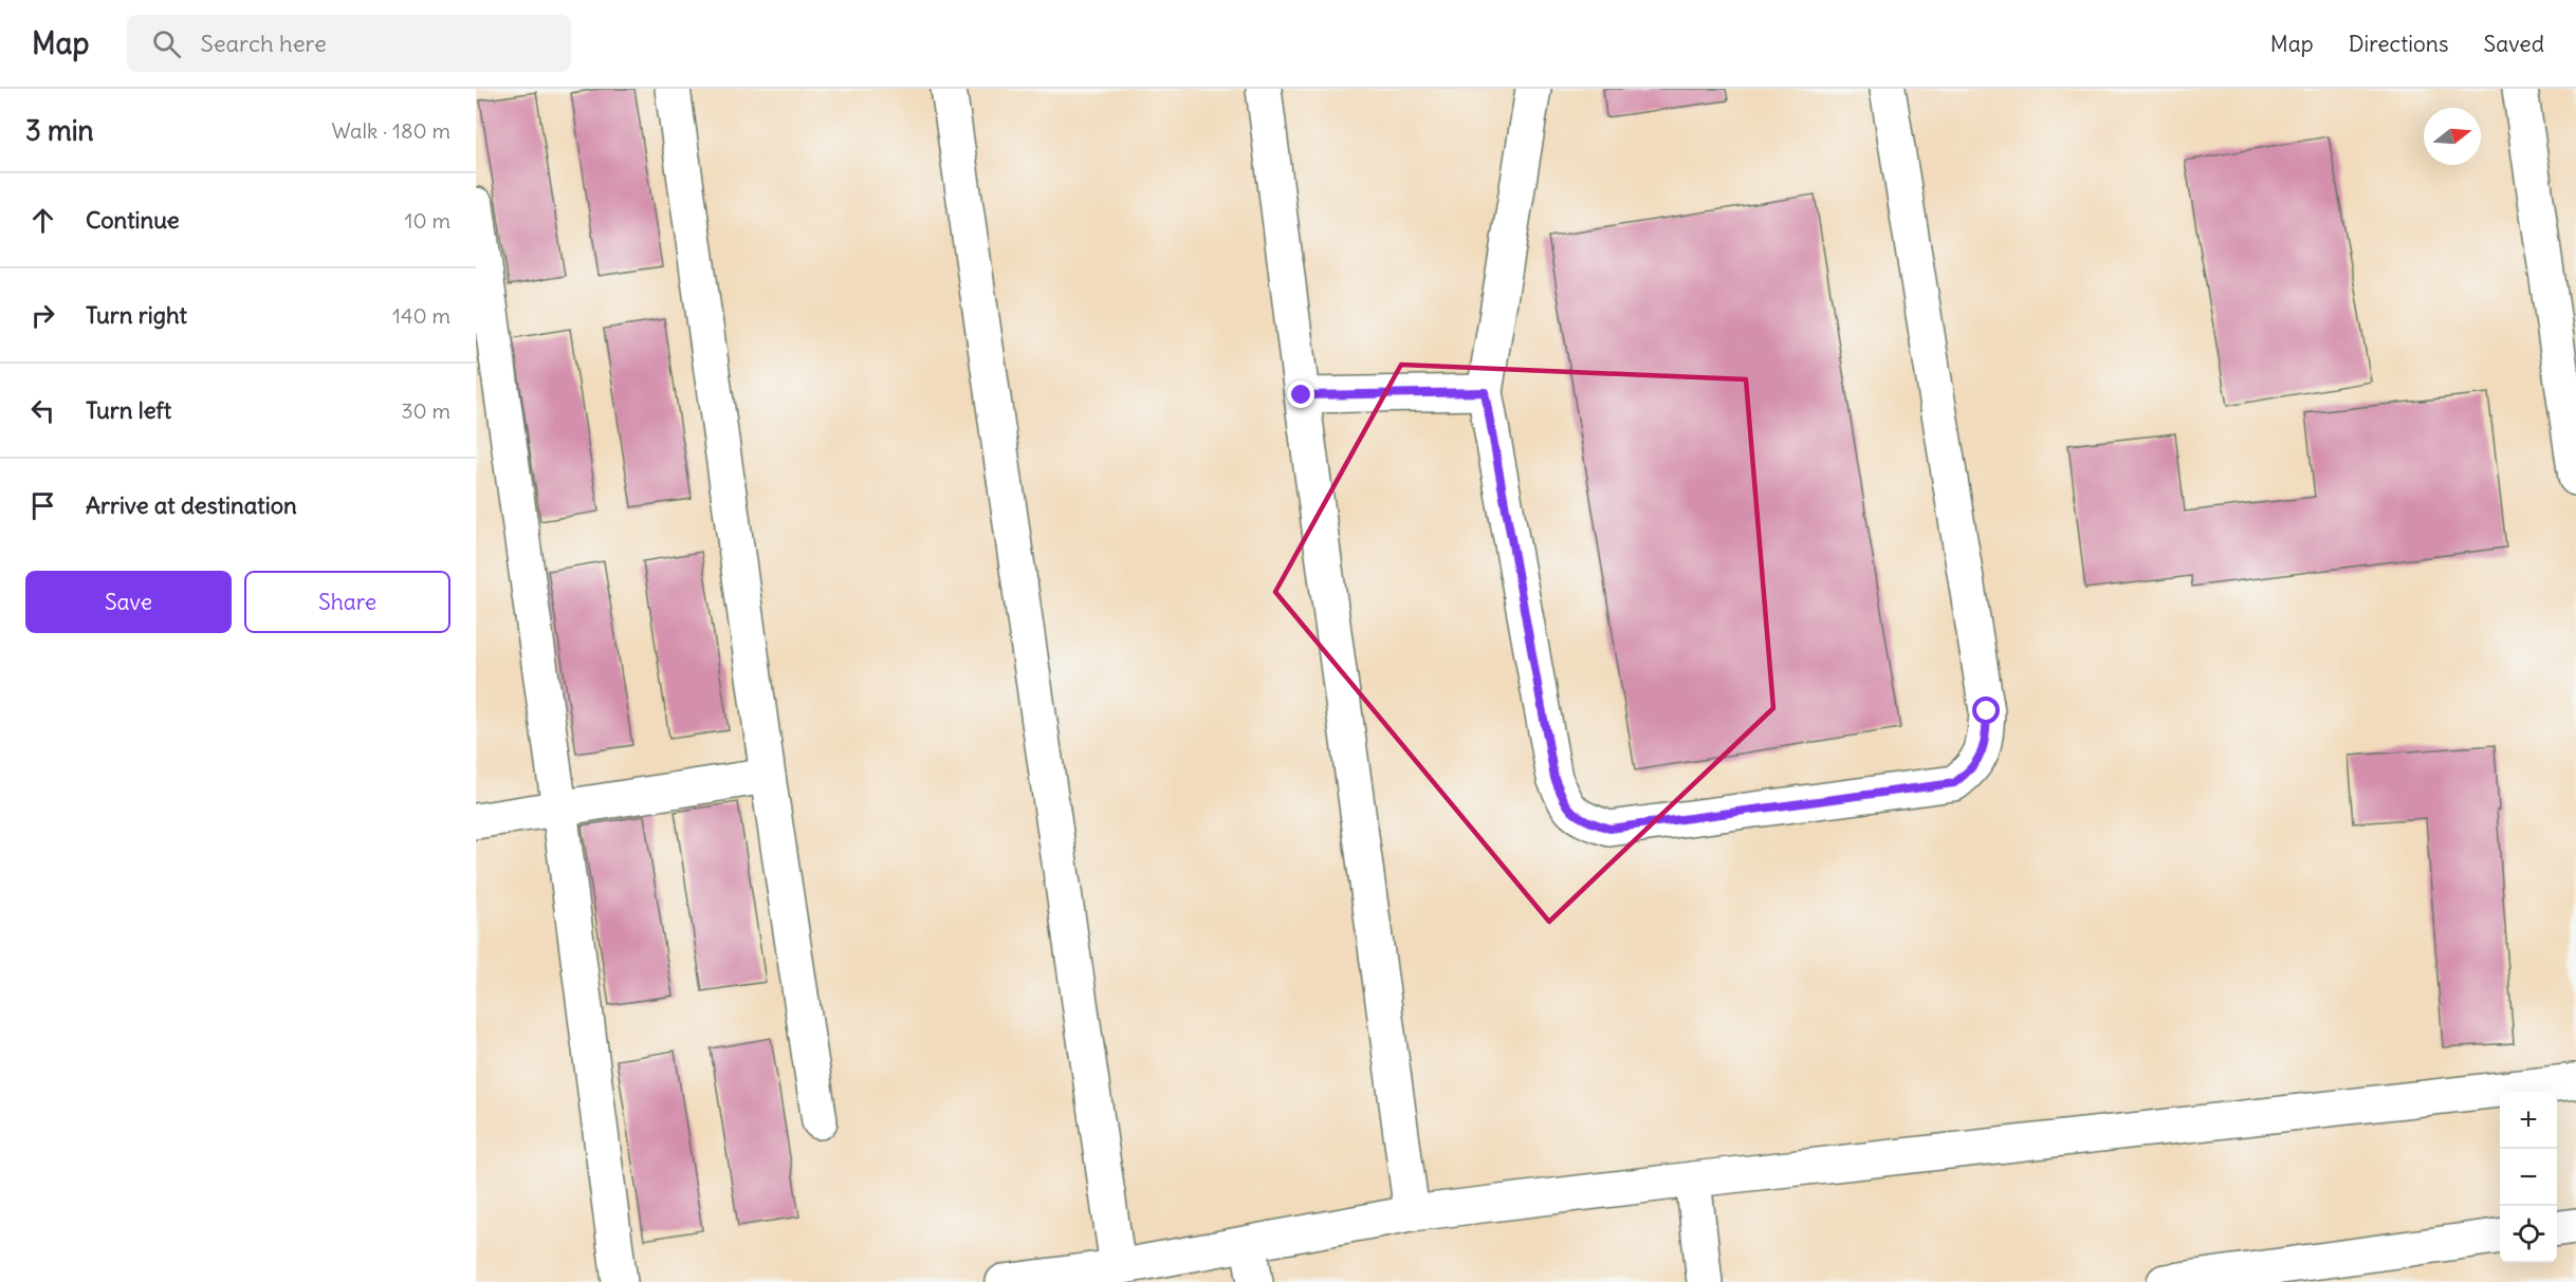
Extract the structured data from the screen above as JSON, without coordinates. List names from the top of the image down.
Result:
{
  "north": "right",
  "page": {
    "header": "Map",
    "search": "Search here",
    "nav": ["Map", "Directions", "Saved"],
    "heading": ["3 min", "Walk · 180 m"],
    "list": [
      ["Continue", "10 m"],
      ["Turn right", "140 m"],
      ["Turn left", "30 m"],
      "Arrive at destination"
    ],
    "buttons": ["Save", "Share"],
    "map_buttons": ["+", "−"]
  }
}
